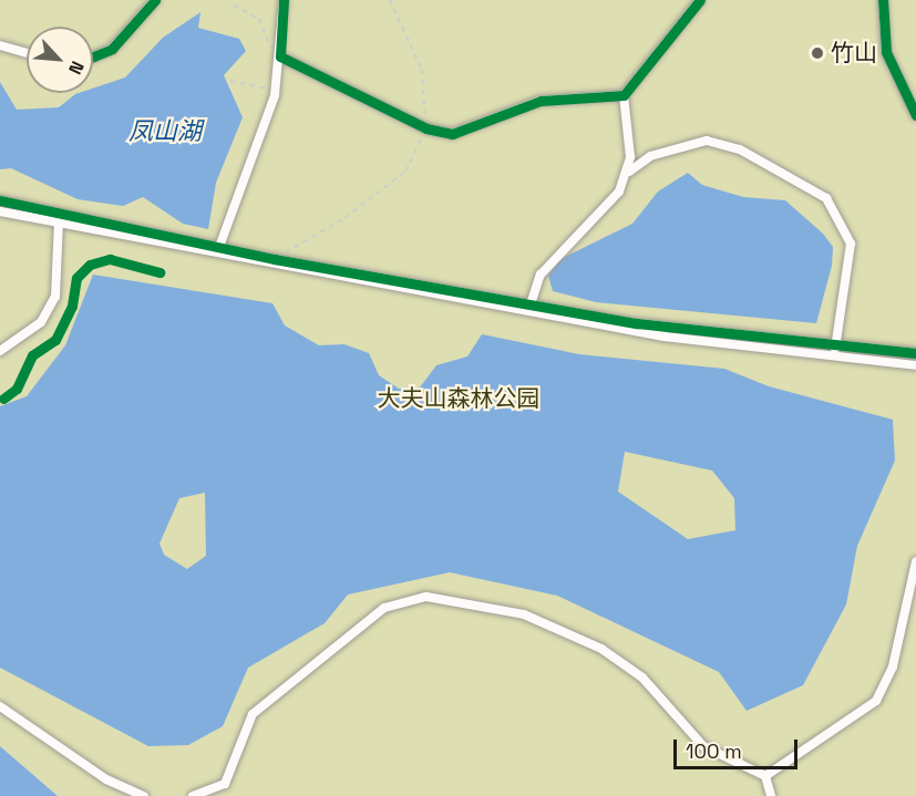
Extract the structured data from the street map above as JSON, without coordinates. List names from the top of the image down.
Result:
{
  "water": ["凤山湖"],
  "parks": ["大夫山森林公园"],
  "places": ["竹山"],
  "scale_bar": "100 m",
  "north": "bottom right"
}
